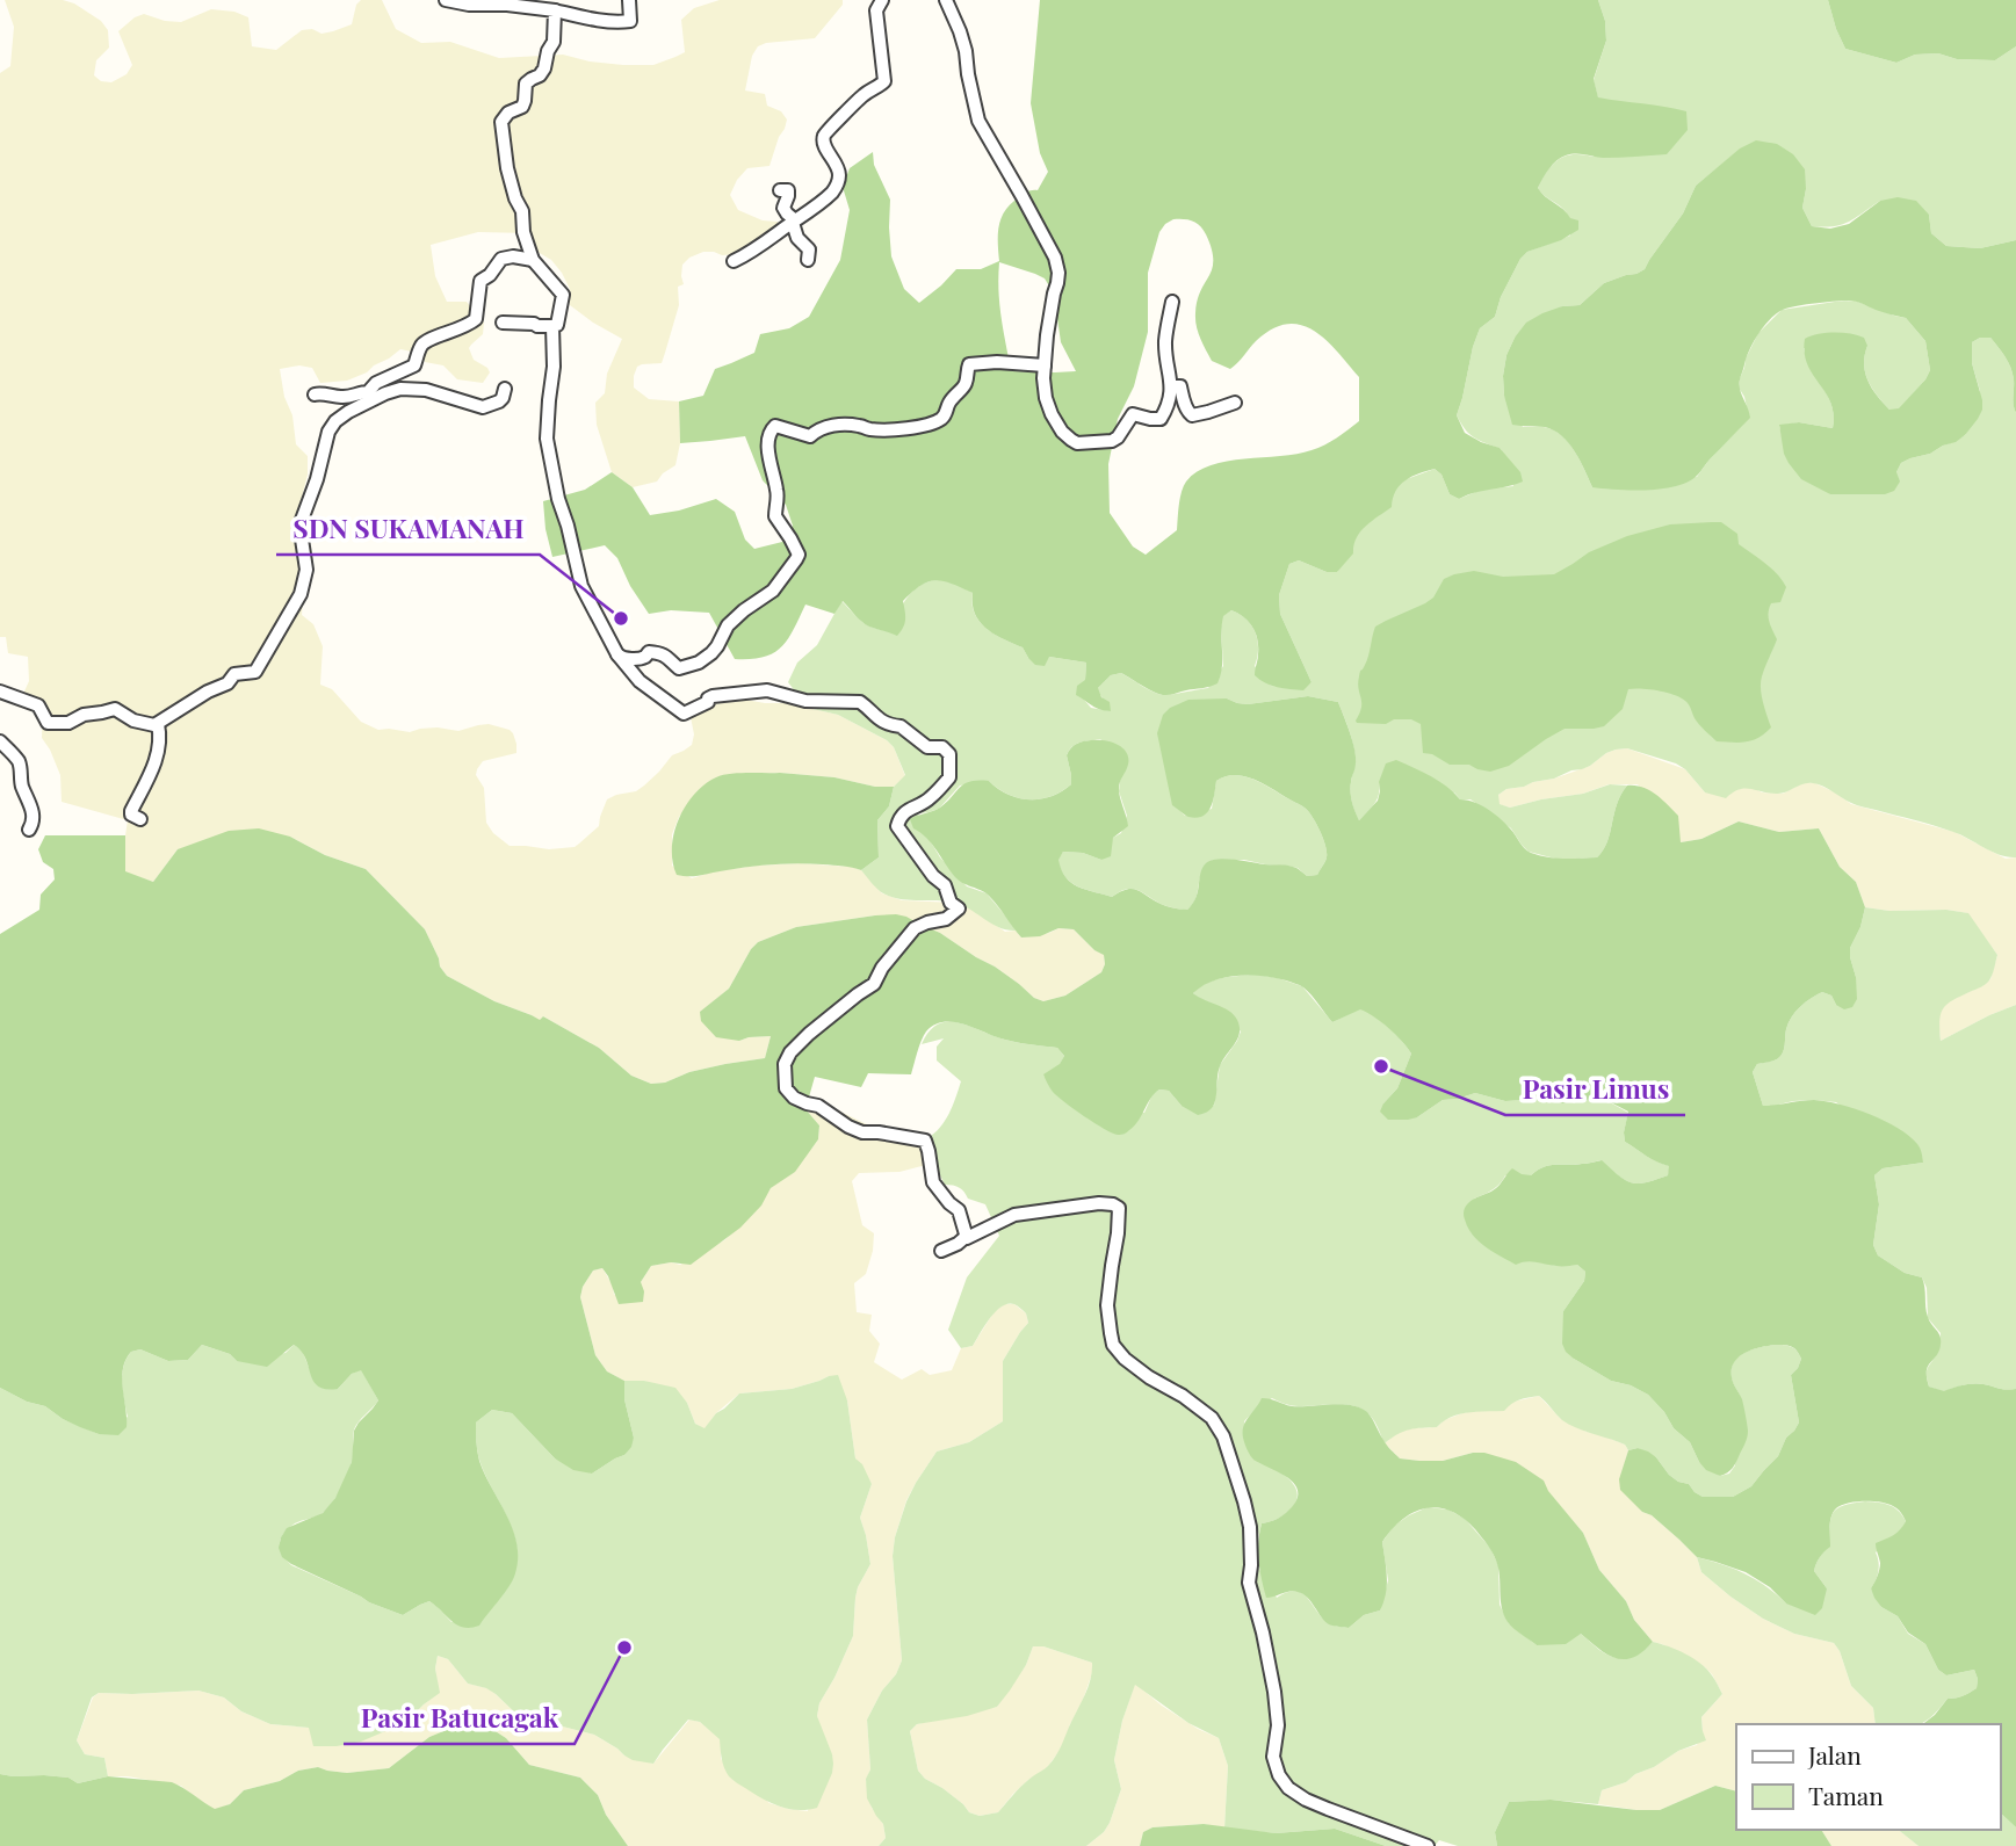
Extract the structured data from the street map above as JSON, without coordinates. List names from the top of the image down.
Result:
{
  "places": ["SDN SUKAMANAH", "Pasir Limus", "Pasir Batucagak"],
  "legend": ["Jalan", "Taman"]
}
